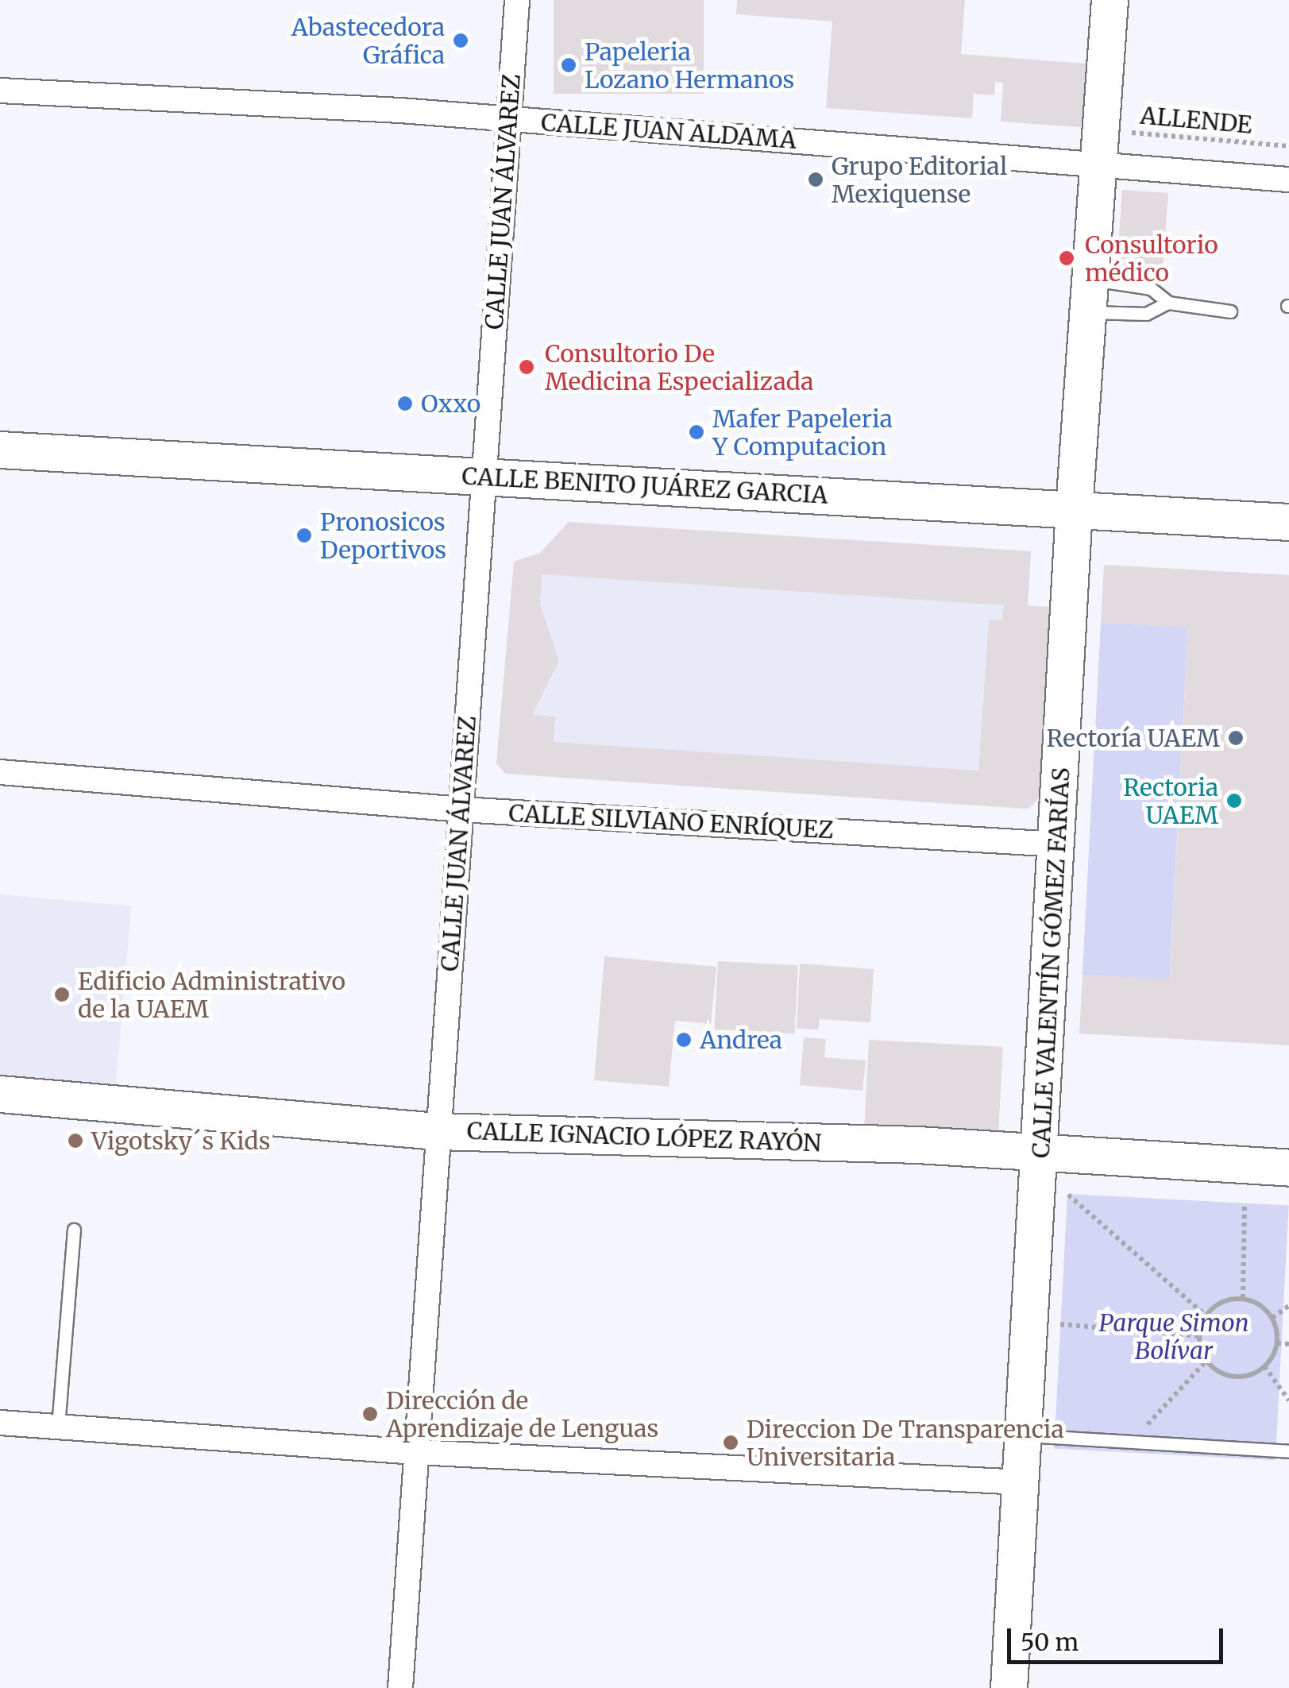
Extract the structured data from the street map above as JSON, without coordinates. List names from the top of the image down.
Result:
{
  "streets": {
    "main road": ["CALLE BENITO JUÁREZ GARCIA", "CALLE VALENTÍN GÓMEZ FARÍAS", "CALLE IGNACIO LÓPEZ RAYÓN"],
    "street": ["CALLE JUAN ALDAMA", "CALLE JUAN ÁLVAREZ", "CALLE SILVIANO ENRÍQUEZ"],
    "path": ["ALLENDE"]
  },
  "crossings": [
    ["ALLENDE", "CALLE VALENTÍN GÓMEZ FARÍAS"],
    ["CALLE JUAN ALDAMA", "CALLE JUAN ÁLVAREZ"],
    ["CALLE JUAN ALDAMA", "CALLE VALENTÍN GÓMEZ FARÍAS"],
    ["CALLE JUAN ÁLVAREZ", "CALLE BENITO JUÁREZ GARCIA"],
    ["CALLE JUAN ÁLVAREZ", "CALLE SILVIANO ENRÍQUEZ"],
    ["CALLE JUAN ÁLVAREZ", "CALLE IGNACIO LÓPEZ RAYÓN"],
    ["CALLE BENITO JUÁREZ GARCIA", "CALLE VALENTÍN GÓMEZ FARÍAS"],
    ["CALLE SILVIANO ENRÍQUEZ", "CALLE VALENTÍN GÓMEZ FARÍAS"],
    ["CALLE VALENTÍN GÓMEZ FARÍAS", "CALLE IGNACIO LÓPEZ RAYÓN"]
  ],
  "parks": ["Parque Simon Bolívar"],
  "places": [
    "Abastecedora Gráfica",
    "Papeleria Lozano Hermanos",
    "Grupo Editorial Mexiquense",
    "Consultorio médico",
    "Consultorio De Medicina Especializada",
    "Oxxo",
    "Mafer Papeleria Y Computacion",
    "Pronosicos Deportivos",
    "Rectoría UAEM",
    "Rectoria UAEM",
    "Edificio Administrativo de la UAEM",
    "Andrea",
    "Vigotsky´s Kids",
    "Dirección de Aprendizaje de Lenguas",
    "Direccion De Transparencia Universitaria"
  ],
  "scale_bar": "50 m"
}
